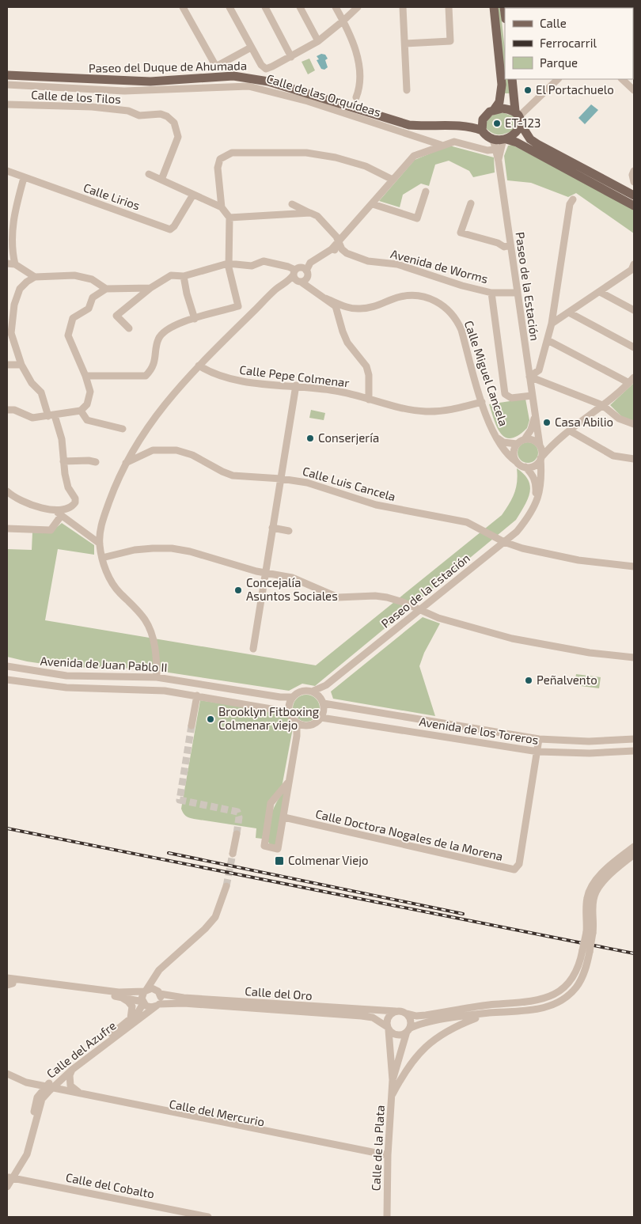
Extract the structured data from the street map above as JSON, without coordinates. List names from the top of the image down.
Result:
{
  "streets": {
    "main road": ["Paseo del Duque de Ahumada"],
    "street": [
      "Calle de las Orquídeas",
      "Calle de los Tilos",
      "Calle Lirios",
      "Avenida de Worms",
      "Paseo de la Estación",
      "Calle Miguel Cancela",
      "Calle Pepe Colmenar",
      "Calle Luis Cancela",
      "Avenida de Juan Pablo II",
      "Avenida de los Toreros",
      "Calle Doctora Nogales de la Morena",
      "Calle del Oro",
      "Calle del Azufre",
      "Calle del Mercurio",
      "Calle de la Plata",
      "Calle del Cobalto"
    ]
  },
  "crossings": [
    ["Paseo del Duque de Ahumada", "Paseo de la Estación"],
    ["Avenida de Worms", "Paseo de la Estación"],
    ["Paseo de la Estación", "Calle Miguel Cancela"],
    ["Paseo de la Estación", "Calle Luis Cancela"],
    ["Paseo de la Estación", "Avenida de Juan Pablo II"],
    ["Paseo de la Estación", "Avenida de los Toreros"],
    ["Calle Miguel Cancela", "Calle Pepe Colmenar"],
    ["Avenida de Juan Pablo II", "Avenida de los Toreros"],
    ["Avenida de los Toreros", "Calle Doctora Nogales de la Morena"],
    ["Calle del Oro", "Calle del Azufre"],
    ["Calle del Oro", "Calle de la Plata"],
    ["Calle del Azufre", "Calle del Mercurio"],
    ["Calle del Azufre", "Calle del Cobalto"],
    ["Calle del Mercurio", "Calle de la Plata"]
  ],
  "places": {
    "other": [
      "El Portachuelo",
      "ET-123",
      "Casa Abilio",
      "Conserjería",
      "Concejalía Asuntos Sociales",
      "Peñalvento",
      "Brooklyn Fitboxing Colmenar viejo"
    ],
    "transit": ["Colmenar Viejo"]
  },
  "legend": ["Calle", "Ferrocarril", "Parque"]
}
